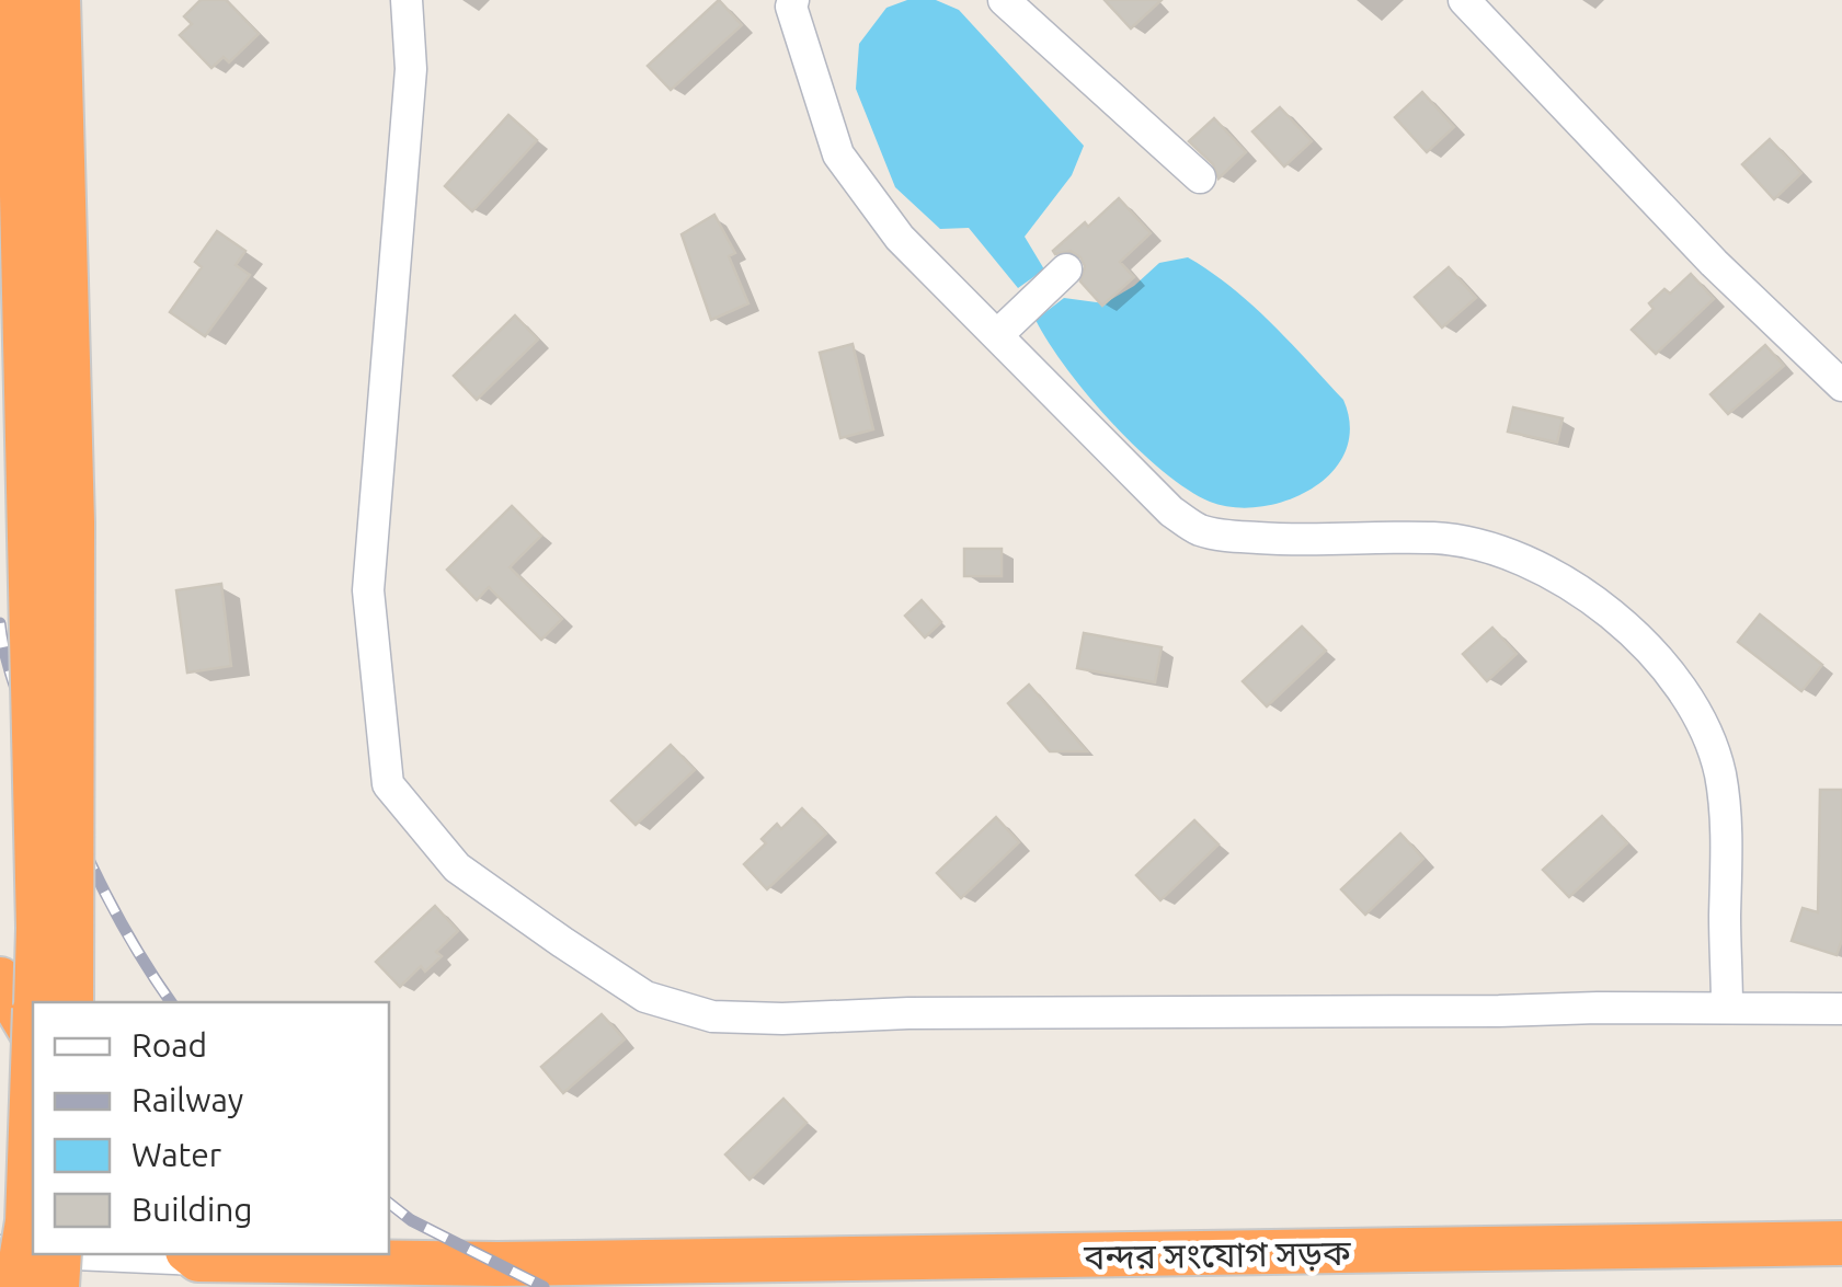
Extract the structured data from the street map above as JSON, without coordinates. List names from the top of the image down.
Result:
{
  "streets": {
    "highway": ["বন্দর সংযোগ সড়ক"]
  },
  "legend": [
    "Road",
    "Railway",
    "Water",
    "Building"
  ]
}
